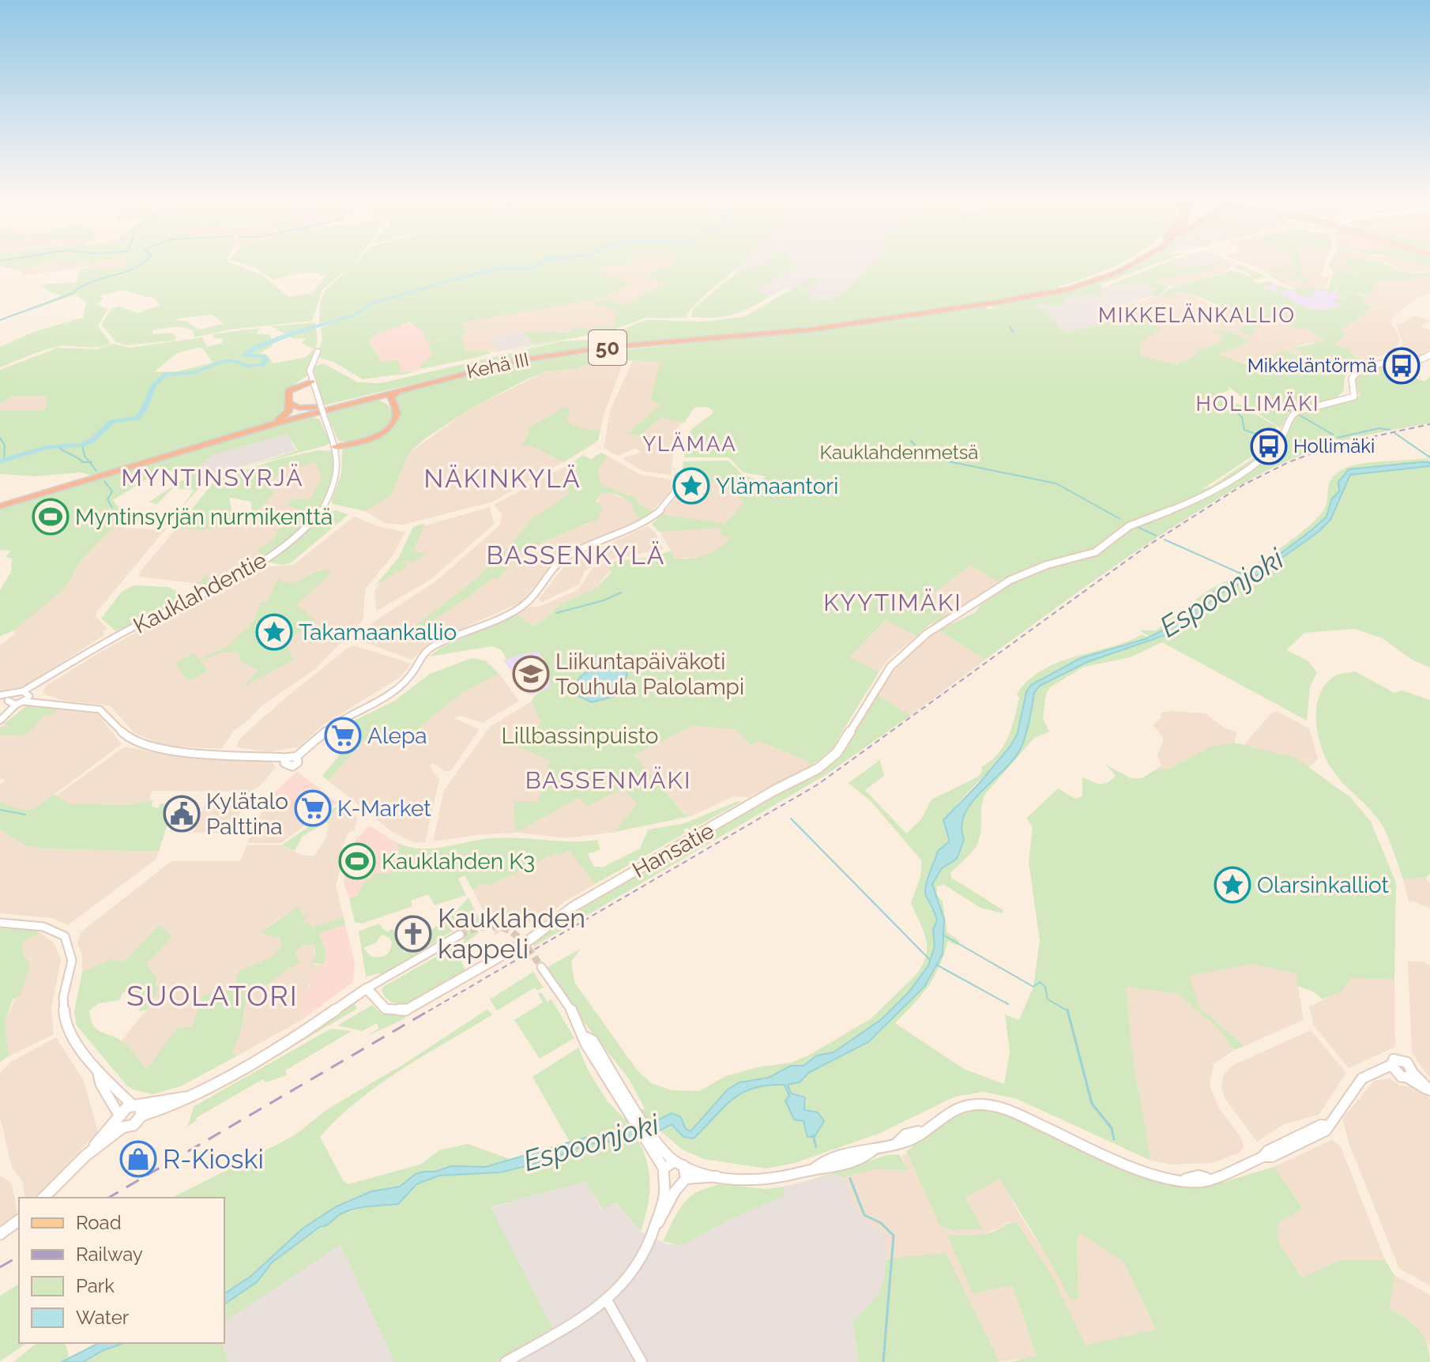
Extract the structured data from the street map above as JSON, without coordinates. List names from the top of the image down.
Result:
{
  "streets": {
    "highway": ["50", "Kehä III"],
    "main road": ["Hansatie"],
    "street": ["Kauklahdentie"]
  },
  "districts": [
    "MIKKELÄNKALLIO",
    "HOLLIMÄKI",
    "YLÄMAA",
    "MYNTINSYRJÄ",
    "NÄKINKYLÄ",
    "BASSENKYLÄ",
    "KYYTIMÄKI",
    "BASSENMÄKI",
    "SUOLATORI"
  ],
  "water": ["Espoonjoki"],
  "parks": ["Kauklahdenmetsä", "Lillbassinpuisto"],
  "places": {
    "bus stop": ["Mikkeläntörmä", "Hollimäki"],
    "place": ["Ylämaantori", "Takamaankallio", "Olarsinkalliot"],
    "sports": ["Myntinsyrjän nurmikenttä", "Kauklahden K3"],
    "school or university": ["Liikuntapäiväkoti Touhula Palolampi"],
    "supermarket": ["Alepa", "K-Market"],
    "public building": ["Kylätalo Palttina"],
    "church": ["Kauklahden kappeli"],
    "shop": ["R-Kioski"]
  },
  "legend": [
    "Road",
    "Railway",
    "Park",
    "Water"
  ]
}
